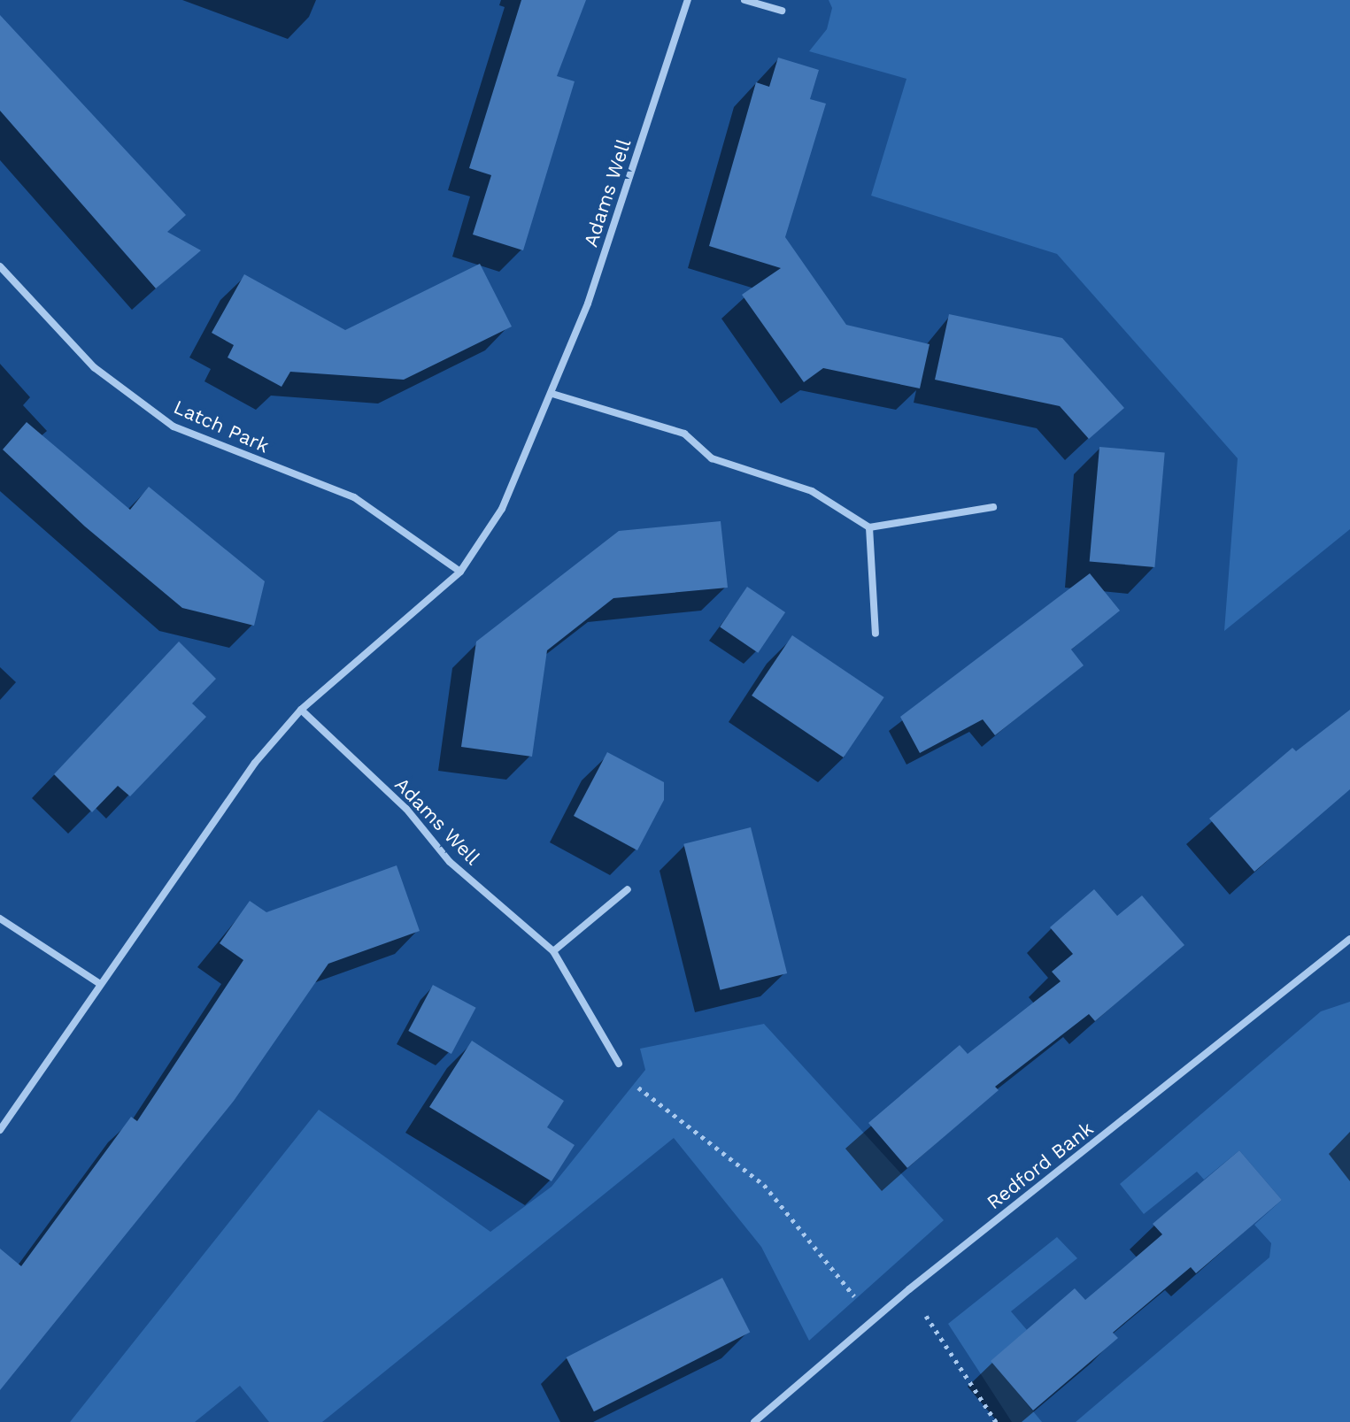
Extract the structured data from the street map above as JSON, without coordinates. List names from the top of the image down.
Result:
{
  "streets": {
    "street": ["Adams Well", "Latch Park", "Redford Bank"]
  },
  "crossings": [
    ["Adams Well", "Latch Park"]
  ]
}
